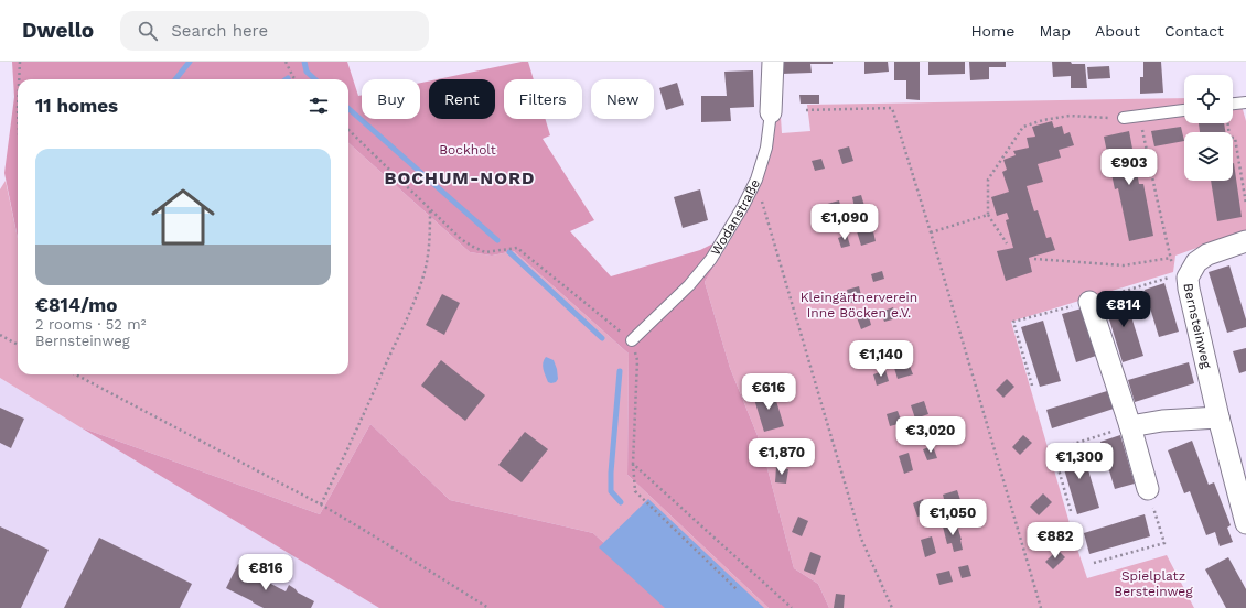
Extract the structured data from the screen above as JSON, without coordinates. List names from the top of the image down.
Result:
{
  "streets": {
    "street": ["Wodanstraße", "Bernsteinweg"]
  },
  "districts": ["BOCHUM-NORD"],
  "parks": ["Bockholt", "Kleingärtnerverein Inne Böcken e.V.", "Spielplatz Bersteinweg"],
  "page": {
    "header": "Dwello",
    "search": "Search here",
    "nav": [
      "Home",
      "Map",
      "About",
      "Contact"
    ],
    "chip": [
      "Buy",
      "Rent",
      "Filters",
      "New"
    ],
    "heading": "11 homes",
    "list": [
      {
        "name": "€814/mo",
        "note": "2 rooms · 52 m² · Bernsteinweg"
      }
    ],
    "price": [
      "€903",
      "€1,090",
      "€814",
      "€1,140",
      "€616",
      "€3,020",
      "€1,870",
      "€1,300",
      "€1,050",
      "€882",
      "€816"
    ]
  }
}
